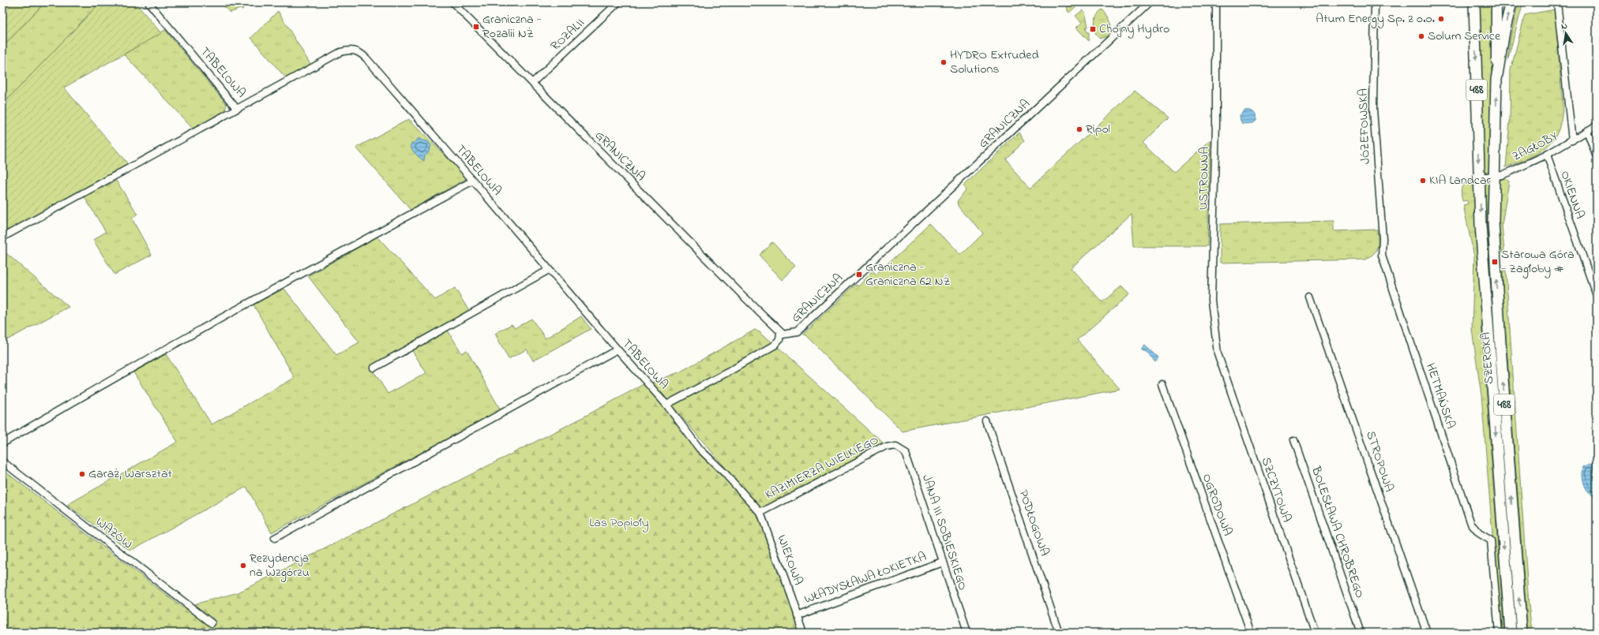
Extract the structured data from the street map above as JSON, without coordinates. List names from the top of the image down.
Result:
{
  "streets": {
    "main road": ["488", "SZEROKA"],
    "street": [
      "ROZALII",
      "TABELOWA",
      "GRANICZNA",
      "JÓZEFOWSKA",
      "ZAGŁOBY",
      "USTRONNA",
      "OKIENNA",
      "HETMAŃSKA",
      "STROPOWA",
      "KAZIMIERZA WIELKIEGO",
      "SZCZYTOWA",
      "OGRODOWA",
      "PODŁOGOWA",
      "JANA III SOBIESKIEGO",
      "BOLESŁAWA CHROBREGO",
      "WAZÓW",
      "WIEKOWA",
      "WŁADYSŁAWA ŁOKIETKA"
    ]
  },
  "crossings": [
    ["ROZALII", "GRANICZNA"],
    ["TABELOWA", "KAZIMIERZA WIELKIEGO"],
    ["TABELOWA", "WIEKOWA"],
    ["488", "ZAGŁOBY"],
    ["488", "SZEROKA"],
    ["JÓZEFOWSKA", "HETMAŃSKA"],
    ["ZAGŁOBY", "OKIENNA"],
    ["ZAGŁOBY", "SZEROKA"],
    ["USTRONNA", "SZCZYTOWA"],
    ["KAZIMIERZA WIELKIEGO", "JANA III SOBIESKIEGO"],
    ["KAZIMIERZA WIELKIEGO", "WIEKOWA"],
    ["JANA III SOBIESKIEGO", "WŁADYSŁAWA ŁOKIETKA"],
    ["WIEKOWA", "WŁADYSŁAWA ŁOKIETKA"]
  ],
  "parks": ["Las Popioły"],
  "places": {
    "other": [
      "Atum Energy Sp. z o.o.",
      "Solum Service",
      "HYDRO Extruded Solutions",
      "Ripol",
      "KIA Landcar",
      "Garaż, Warsztat",
      "Rezydencja na Wzgórzu"
    ],
    "transit": [
      "Graniczna - Rozalii NŻ",
      "Chojny Hydro",
      "Starowa Góra - Zagłoby #",
      "Graniczna - Graniczna 62 NŻ"
    ]
  },
  "north": "top"
}
